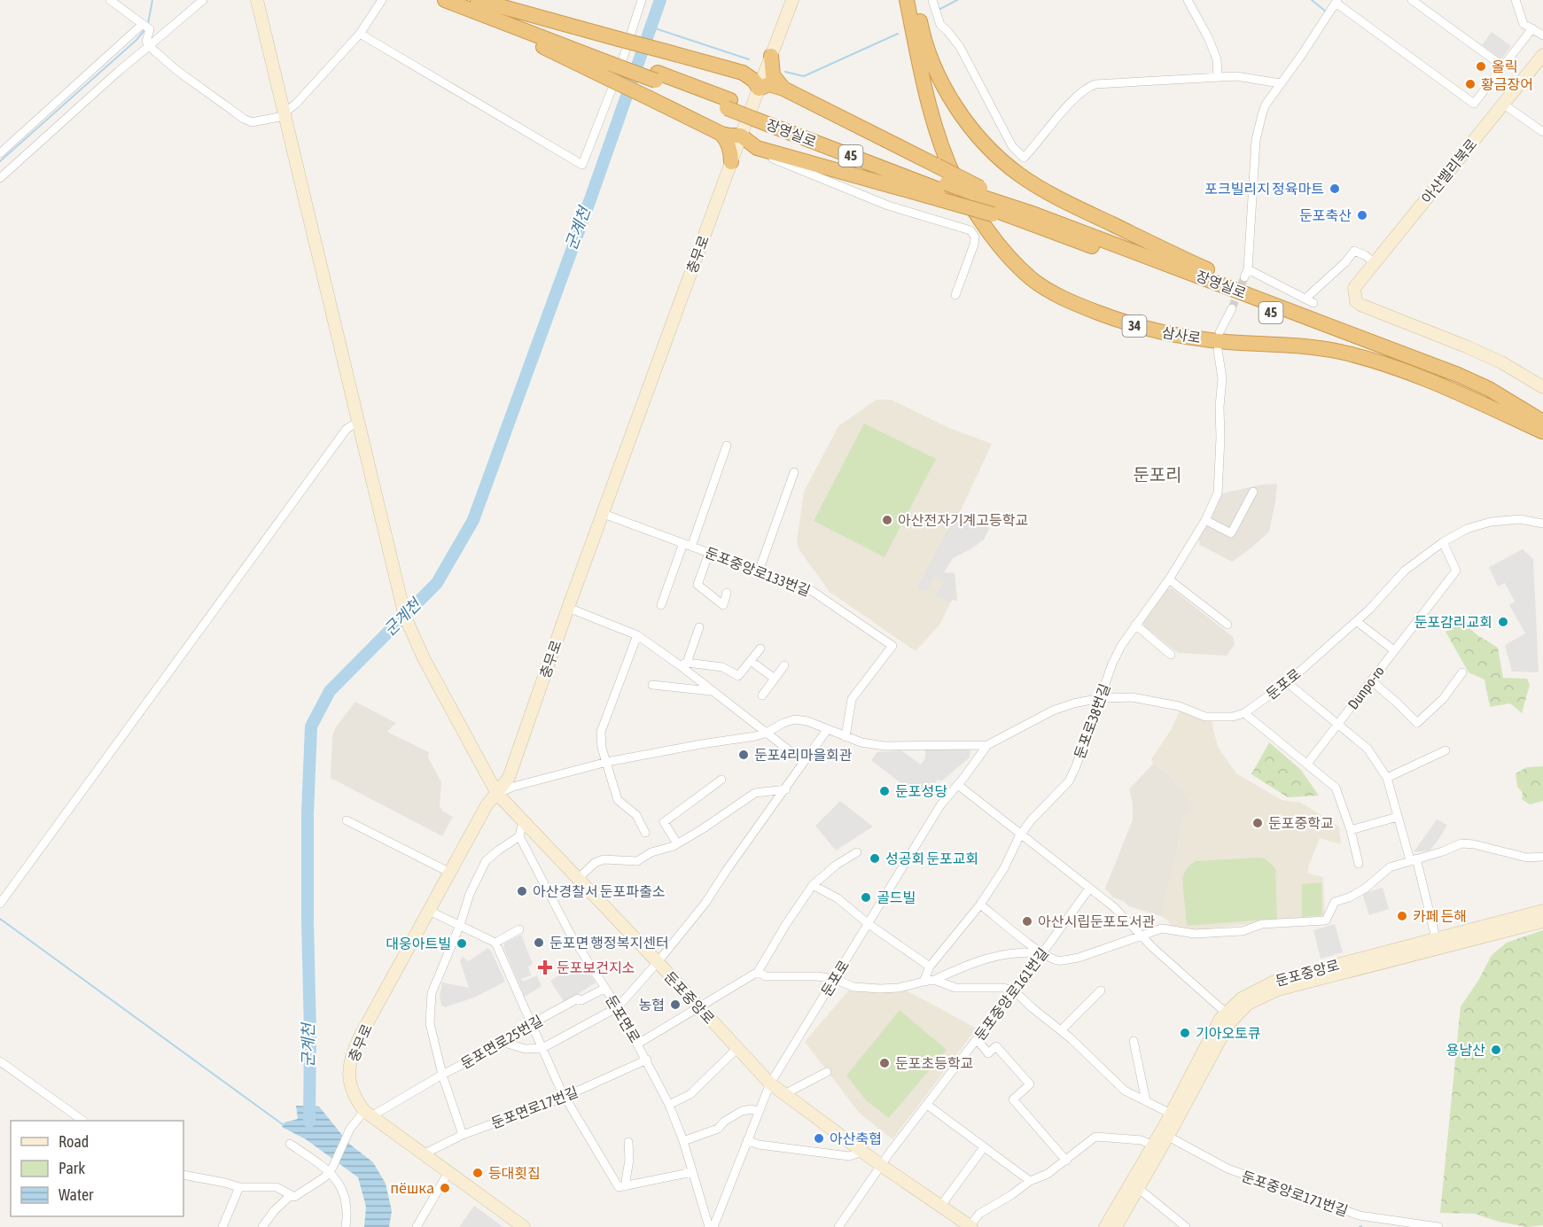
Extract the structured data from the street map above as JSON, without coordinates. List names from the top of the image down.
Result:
{
  "streets": {
    "highway": [
      "장영실로",
      "45",
      "34",
      "삼사로"
    ],
    "street": [
      "아산밸리북로",
      "충무로",
      "둔포중앙로133번길",
      "둔포로",
      "Dunpo-ro",
      "둔포로38번길",
      "둔포중앙로",
      "둔포중앙로161번길",
      "둔포면로",
      "둔포면로25번길",
      "둔포면로17번길",
      "둔포중앙로171번길"
    ]
  },
  "crossings": [
    ["장영실로", "45"],
    ["장영실로", "삼사로"],
    ["충무로", "둔포중앙로133번길"],
    ["충무로", "둔포로"],
    ["충무로", "둔포중앙로"],
    ["충무로", "둔포면로25번길"],
    ["충무로", "둔포면로17번길"],
    ["둔포중앙로133번길", "둔포로"],
    ["둔포로", "Dunpo-ro"],
    ["둔포로", "둔포로38번길"],
    ["둔포로", "둔포중앙로"],
    ["둔포중앙로", "둔포중앙로161번길"],
    ["둔포중앙로", "둔포중앙로171번길"],
    ["둔포면로", "둔포면로25번길"],
    ["둔포면로", "둔포면로17번길"]
  ],
  "districts": ["둔포리"],
  "water": ["군계천"],
  "places": {
    "other": [
      "올릭",
      "황금장어",
      "포크빌리지 정육마트",
      "둔포축산",
      "아산전자기계고등학교",
      "둔포감리교회",
      "둔포4리마을회관",
      "둔포성당",
      "둔포중학교",
      "성공회 둔포교회",
      "아산경찰서 둔포파출소",
      "골드빌",
      "카페 든해",
      "아산시립둔포도서관",
      "둔포면 행정복지센터",
      "대웅아트빌",
      "농협",
      "기아오토큐",
      "용남산",
      "둔포초등학교",
      "아산축협",
      "등대횟집",
      "пёшка"
    ],
    "health": ["둔포보건지소"]
  },
  "legend": ["Road", "Park", "Water"]
}
